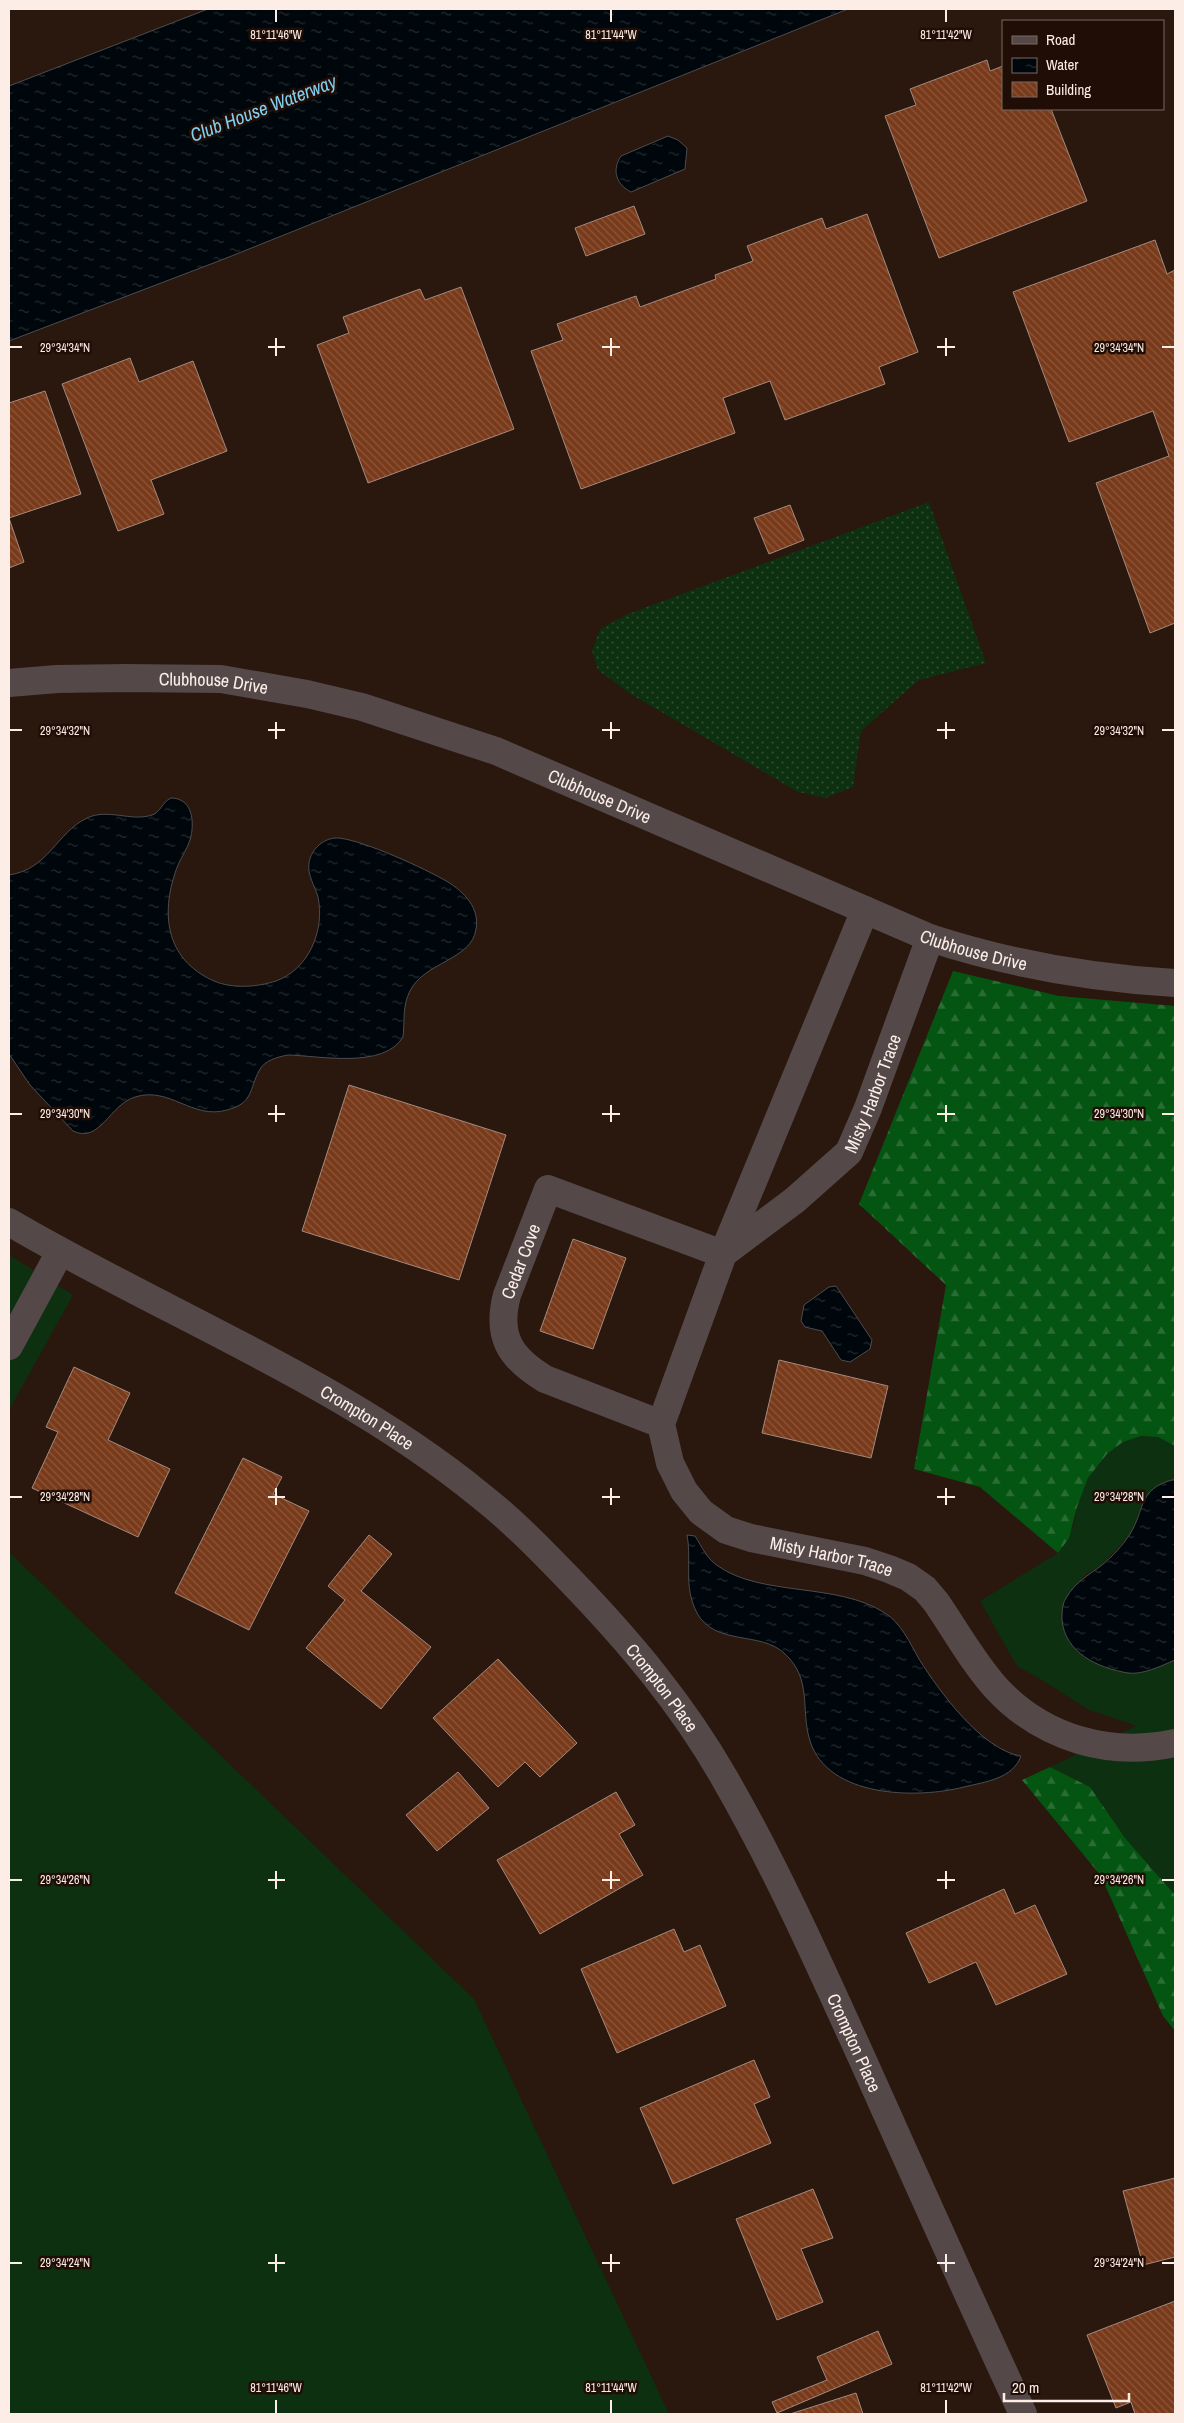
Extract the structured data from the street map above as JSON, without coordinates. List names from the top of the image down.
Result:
{
  "streets": {
    "street": [
      "Clubhouse Drive",
      "Misty Harbor Trace",
      "Cedar Cove",
      "Crompton Place"
    ]
  },
  "crossings": [
    ["Clubhouse Drive", "Misty Harbor Trace"],
    ["Misty Harbor Trace", "Cedar Cove"]
  ],
  "water": ["Club House Waterway"],
  "legend": ["Road", "Water", "Building"],
  "scale_bar": "20 m",
  "coordinates": [
    "81°11'46\"W",
    "81°11'44\"W",
    "81°11'42\"W",
    "29°34'34\"N",
    "29°34'32\"N",
    "29°34'30\"N",
    "29°34'28\"N",
    "29°34'26\"N",
    "29°34'24\"N"
  ]
}
